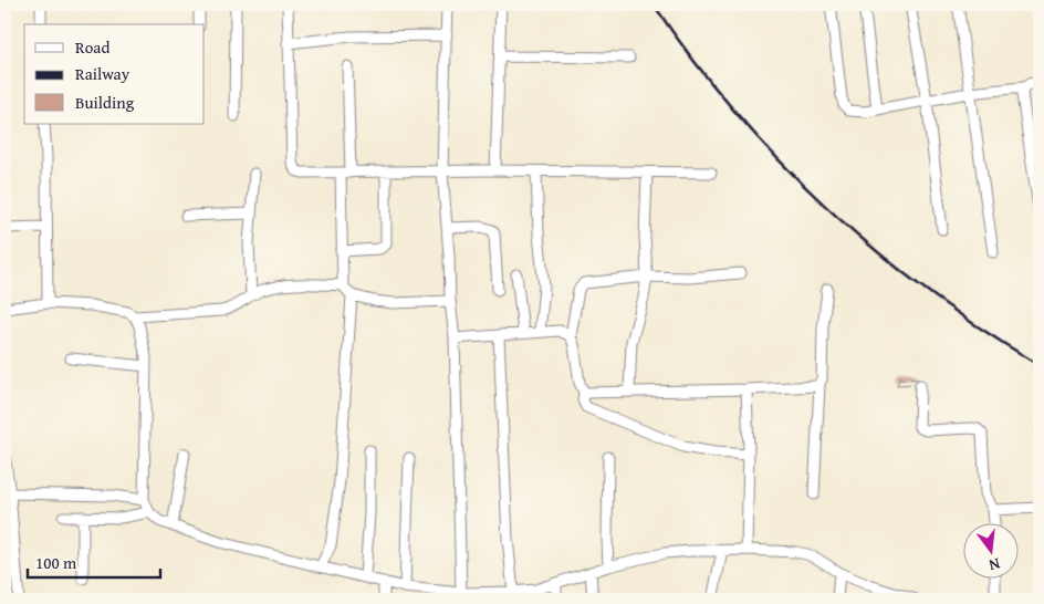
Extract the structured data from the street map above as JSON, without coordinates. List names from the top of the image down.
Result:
{
  "legend": ["Road", "Railway", "Building"],
  "scale_bar": "100 m",
  "north": "bottom"
}
